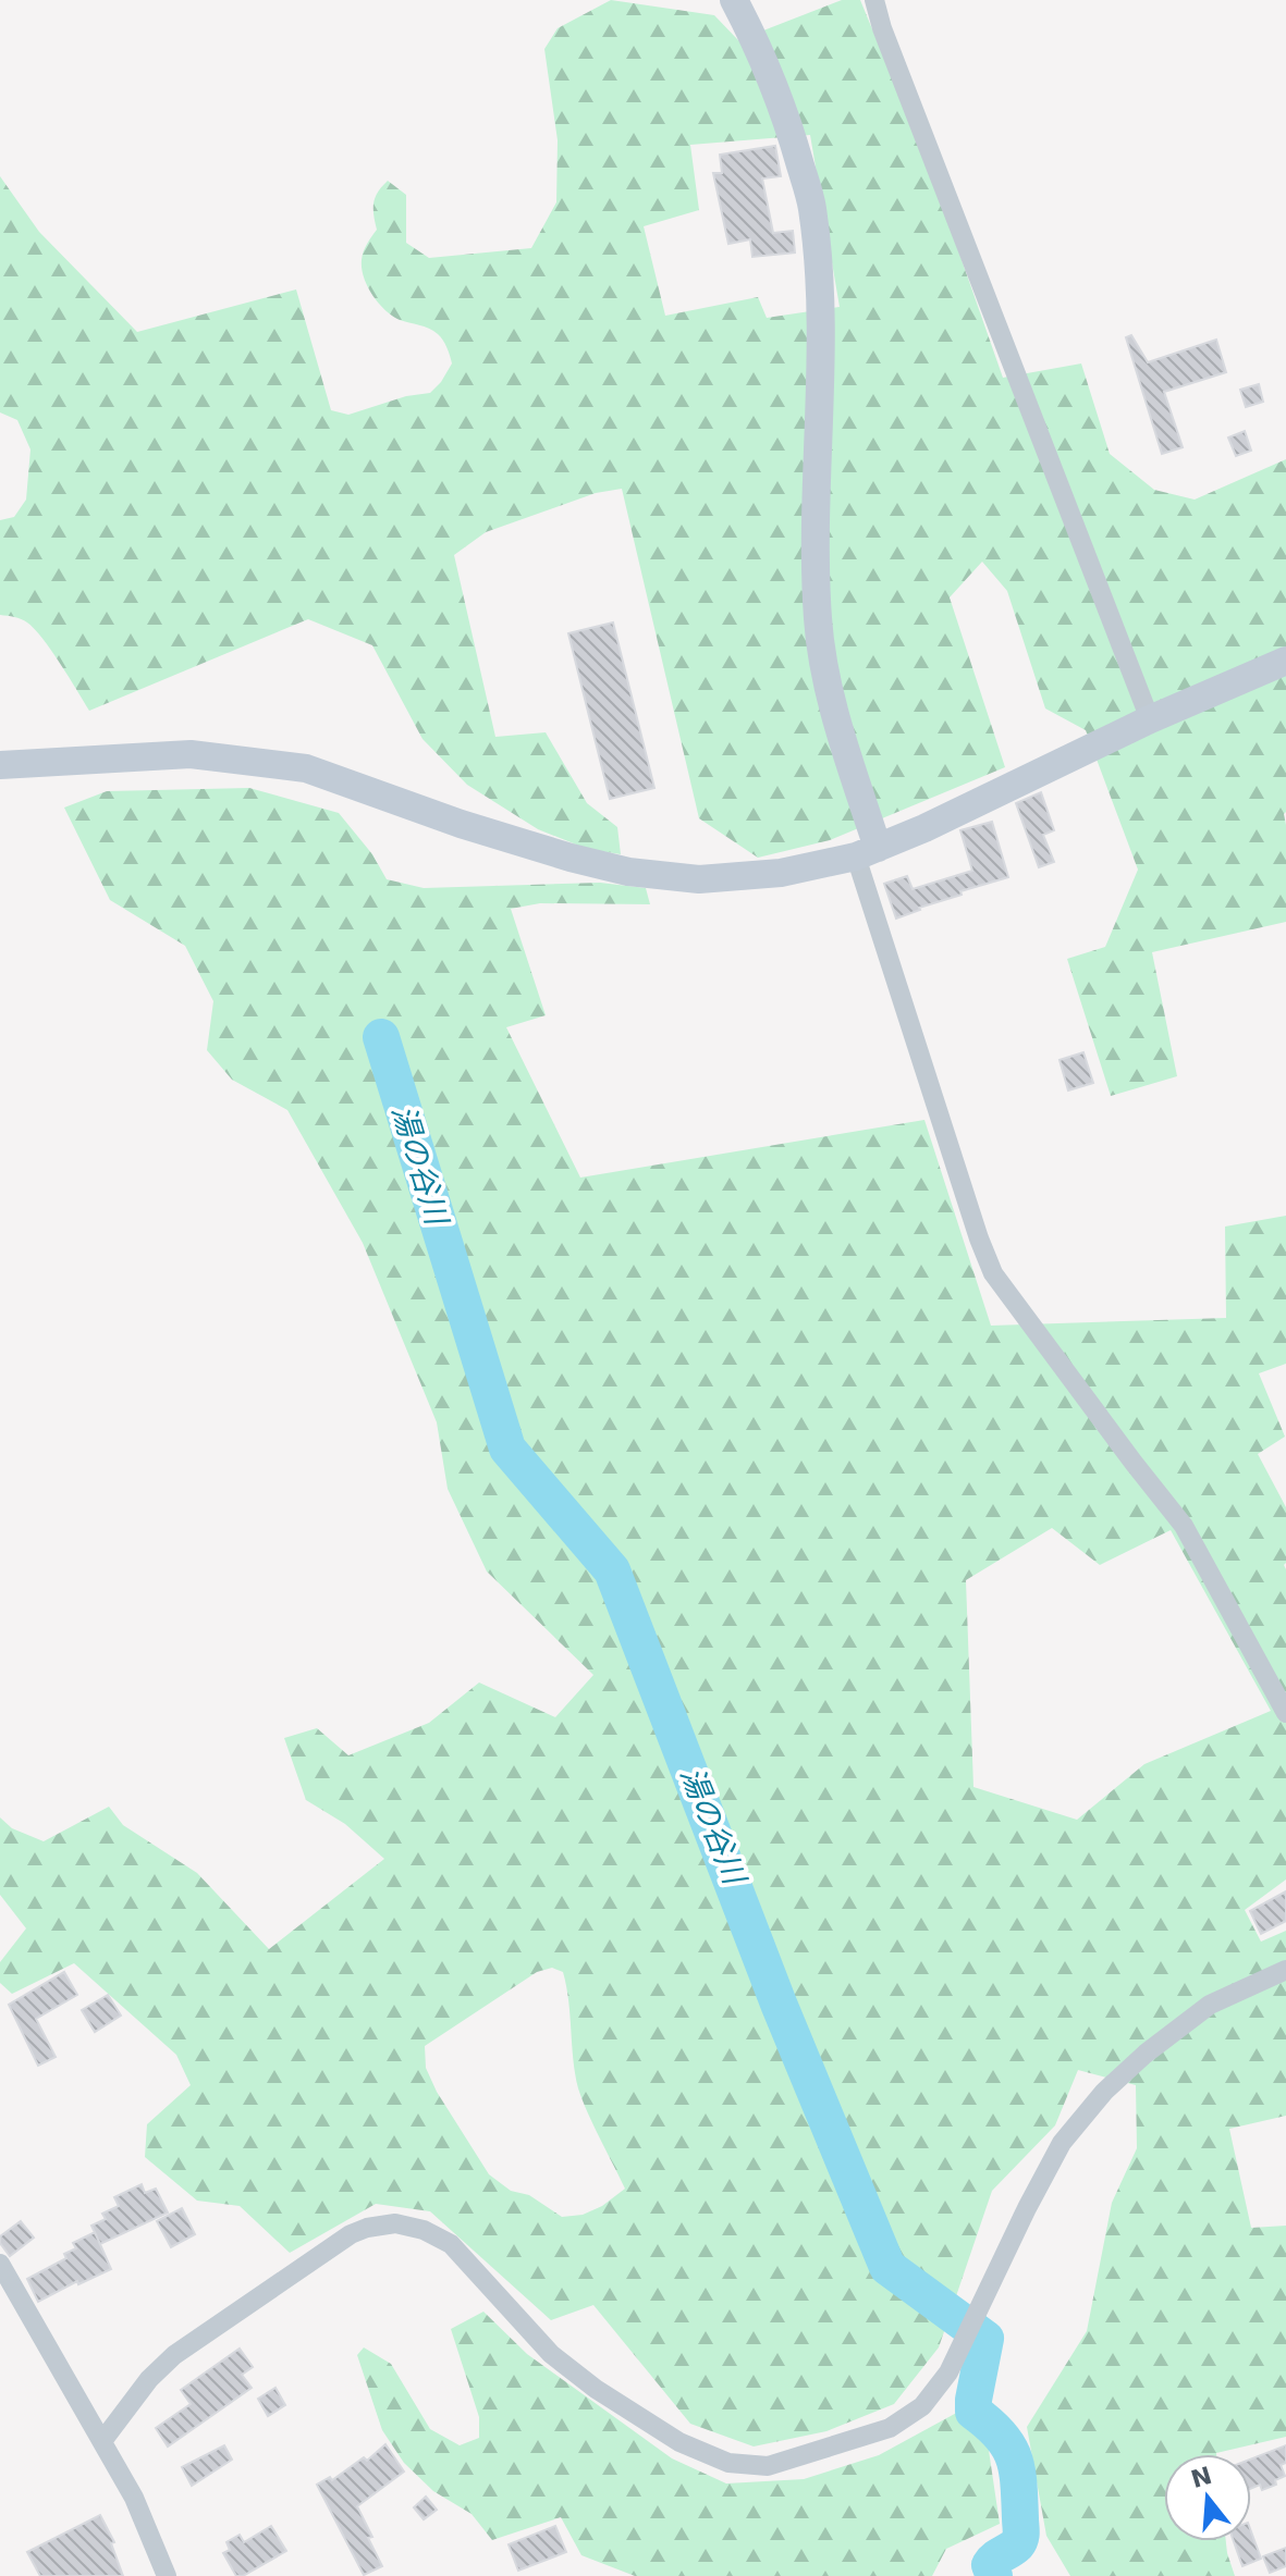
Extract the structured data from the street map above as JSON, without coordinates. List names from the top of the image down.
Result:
{
  "water": ["湯の谷川"],
  "north": "top"
}
